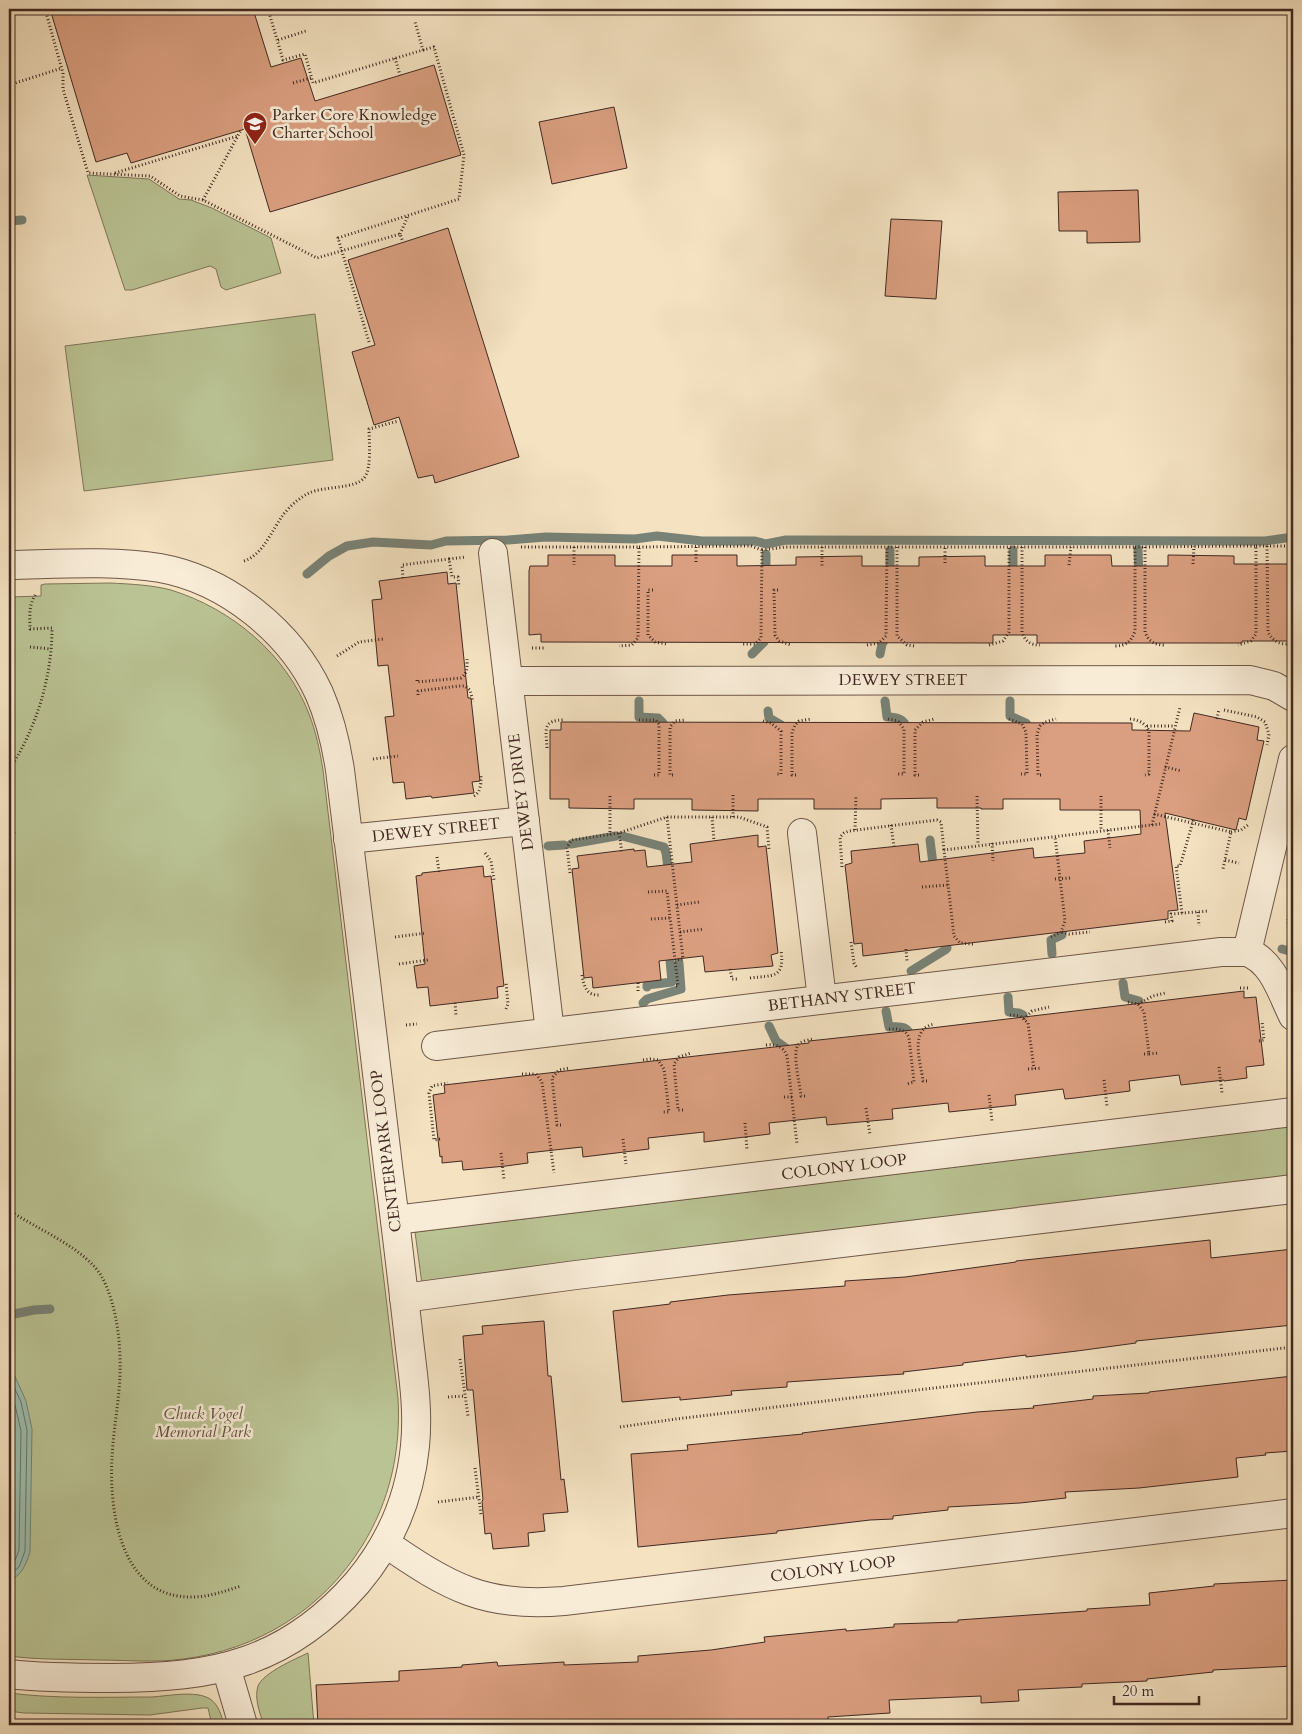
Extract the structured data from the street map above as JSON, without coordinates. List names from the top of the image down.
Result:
{
  "streets": {
    "street": [
      "DEWEY STREET",
      "DEWEY DRIVE",
      "BETHANY STREET",
      "CENTERPARK LOOP",
      "COLONY LOOP"
    ]
  },
  "crossings": [
    ["DEWEY STREET", "DEWEY DRIVE"],
    ["DEWEY STREET", "CENTERPARK LOOP"],
    ["DEWEY DRIVE", "BETHANY STREET"],
    ["CENTERPARK LOOP", "COLONY LOOP"]
  ],
  "parks": ["Chuck Vogel Memorial Park"],
  "places": {
    "school or university": ["Parker Core Knowledge Charter School"]
  },
  "scale_bar": "20 m"
}
